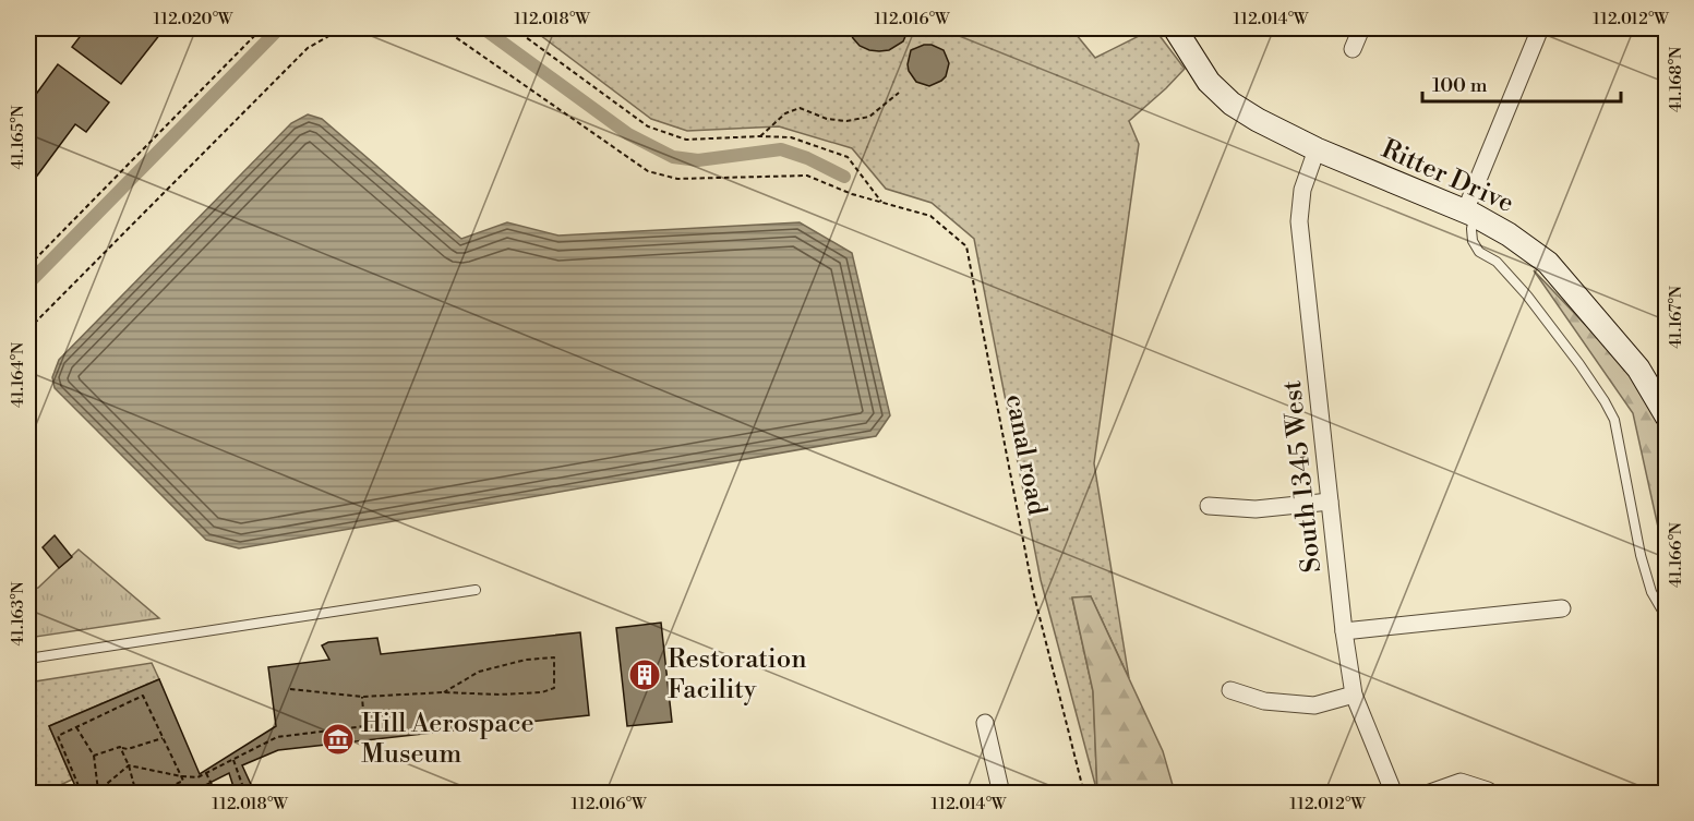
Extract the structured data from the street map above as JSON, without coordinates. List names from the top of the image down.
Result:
{
  "streets": {
    "street": ["Ritter Drive", "South 1345 West"],
    "path": ["canal road"]
  },
  "crossings": [
    ["Ritter Drive", "South 1345 West"]
  ],
  "places": {
    "building": ["Restoration Facility"],
    "museum": ["Hill Aerospace Museum"]
  },
  "scale_bar": "100 m",
  "coordinates": [
    "112.020°W",
    "112.018°W",
    "112.016°W",
    "112.014°W",
    "112.012°W",
    "41.168°N",
    "41.165°N",
    "41.167°N",
    "41.164°N",
    "41.166°N",
    "41.163°N"
  ]
}
